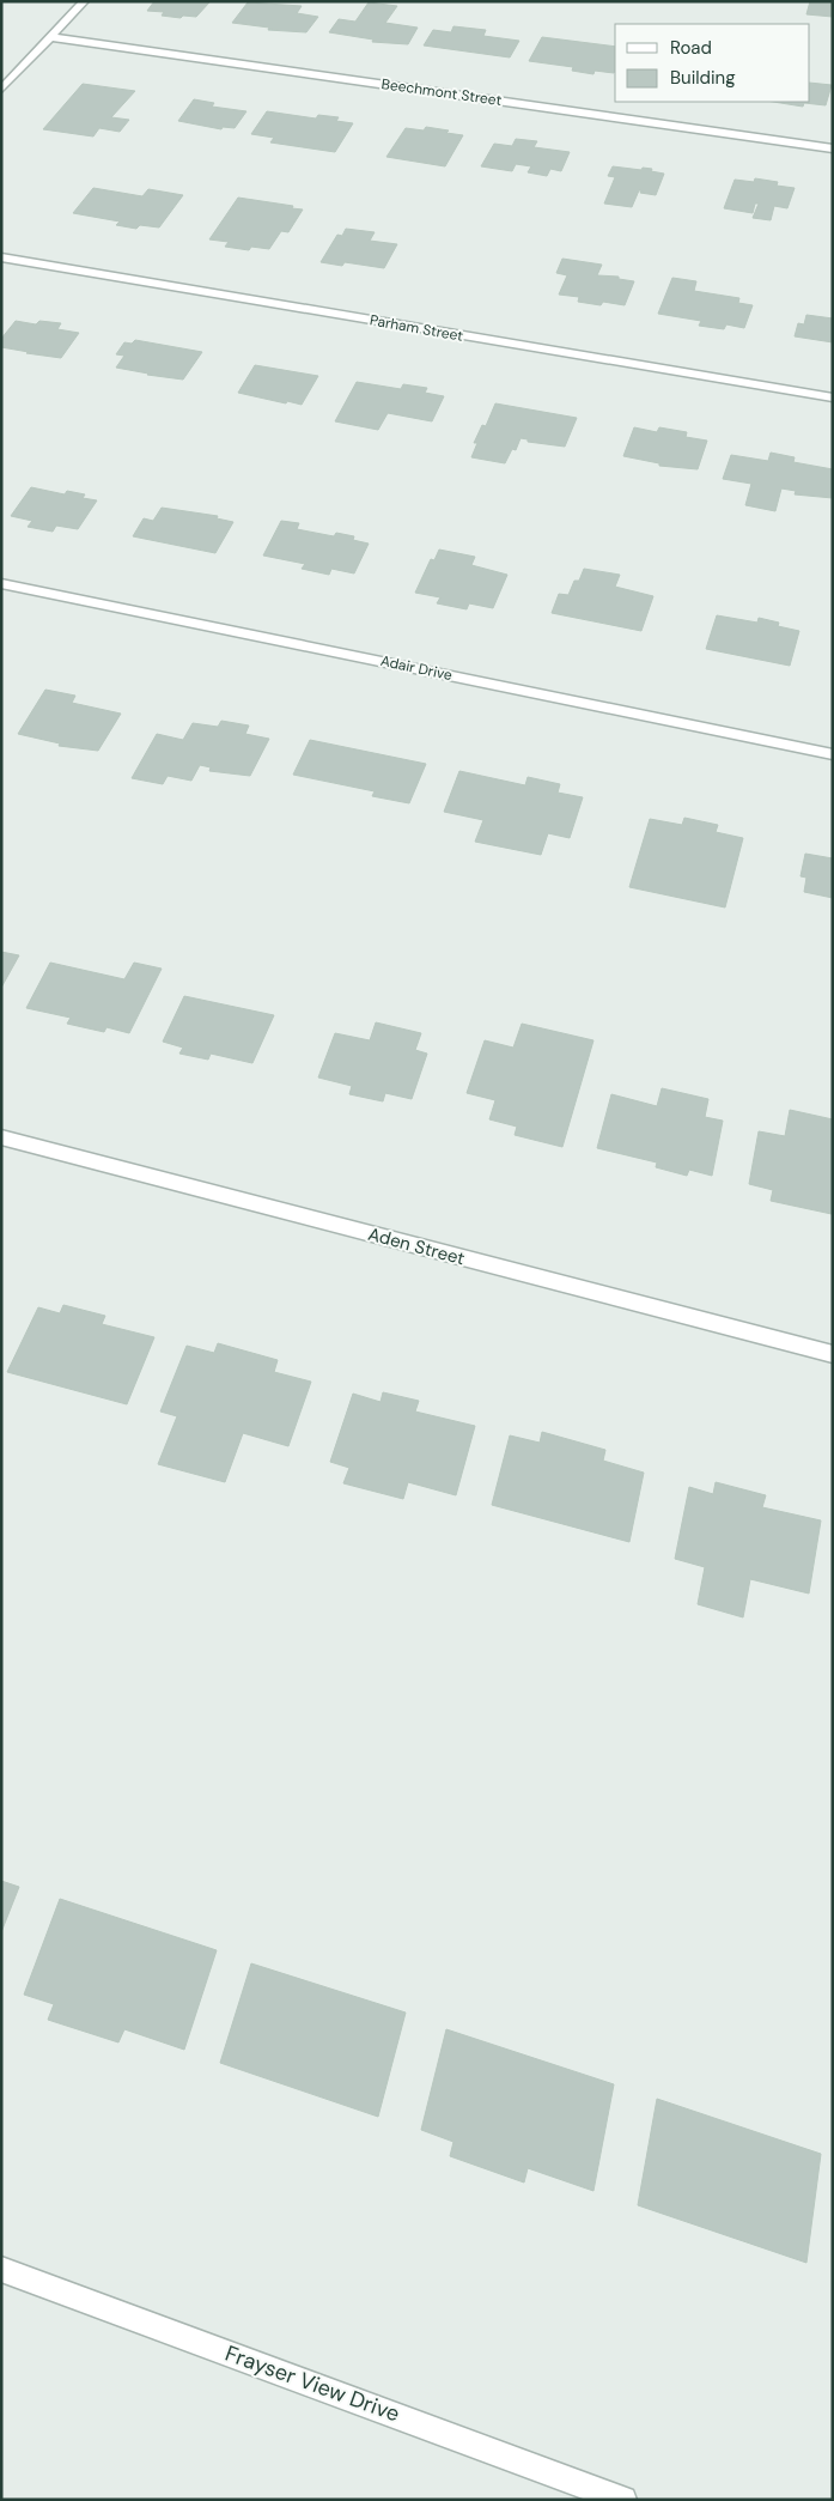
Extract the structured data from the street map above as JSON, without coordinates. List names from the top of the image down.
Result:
{
  "streets": {
    "street": [
      "Beechmont Street",
      "Parham Street",
      "Adair Drive",
      "Aden Street",
      "Frayser View Drive"
    ]
  },
  "legend": ["Road", "Building"]
}
